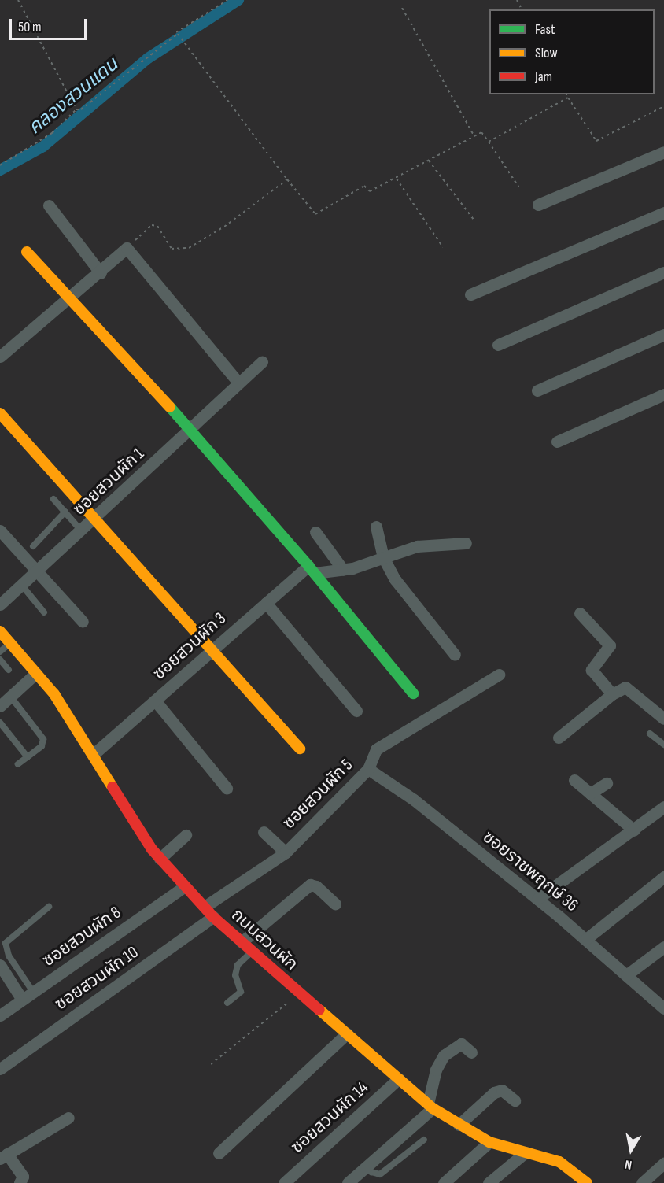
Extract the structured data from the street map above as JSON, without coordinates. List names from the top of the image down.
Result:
{
  "streets": {
    "street": [
      "ซอยสวนผัก 1",
      "ซอยสวนผัก 3",
      "ซอยสวนผัก 5",
      "ซอยราชพฤกษ์ 36",
      "ซอยสวนผัก 8",
      "ถนนสวนผัก",
      "ซอยสวนผัก 10",
      "ซอยสวนผัก 14"
    ]
  },
  "crossings": [
    ["ซอยสวนผัก 3", "ถนนสวนผัก"],
    ["ซอยสวนผัก 5", "ซอยราชพฤกษ์ 36"],
    ["ซอยสวนผัก 5", "ถนนสวนผัก"],
    ["ซอยสวนผัก 8", "ถนนสวนผัก"],
    ["ถนนสวนผัก", "ซอยสวนผัก 10"],
    ["ถนนสวนผัก", "ซอยสวนผัก 14"]
  ],
  "water": ["คลองสวนแดน"],
  "legend": ["Fast", "Slow", "Jam"],
  "scale_bar": "50 m",
  "north": "bottom"
}
